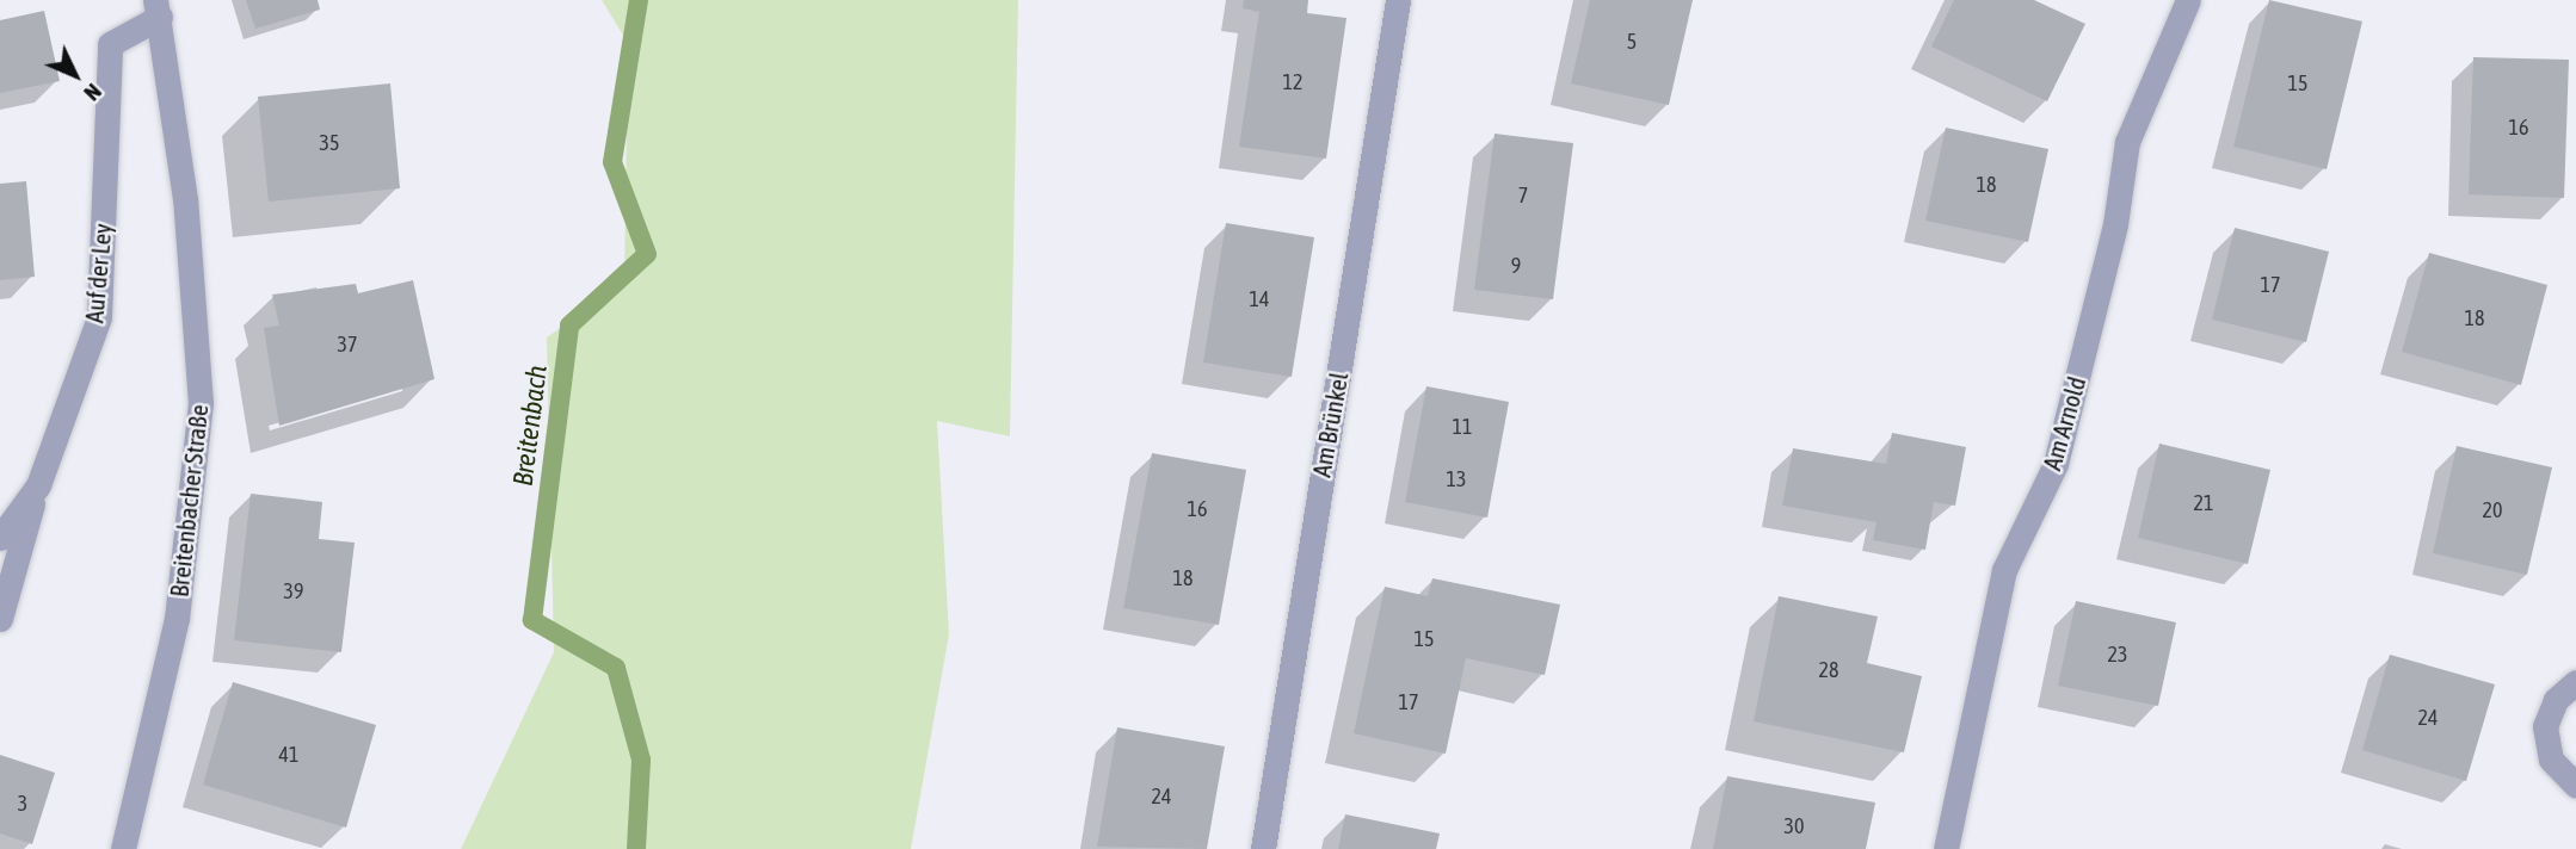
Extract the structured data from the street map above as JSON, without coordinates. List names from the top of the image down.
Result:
{
  "streets": {
    "street": [
      "Auf der Ley",
      "Am Arnold",
      "Am Brünkel",
      "Breitenbacher Straße"
    ]
  },
  "crossings": [
    ["Auf der Ley", "Breitenbacher Straße"]
  ],
  "water": ["Breitenbach"],
  "house_numbers": [
    "5",
    "12",
    "15",
    "16",
    "35",
    "18",
    "7",
    "9",
    "17",
    "14",
    "18",
    "37",
    "11",
    "13",
    "21",
    "16",
    "20",
    "18",
    "39",
    "15",
    "23",
    "28",
    "17",
    "24",
    "41",
    "24",
    "3",
    "30"
  ],
  "north": "bottom right"
}
